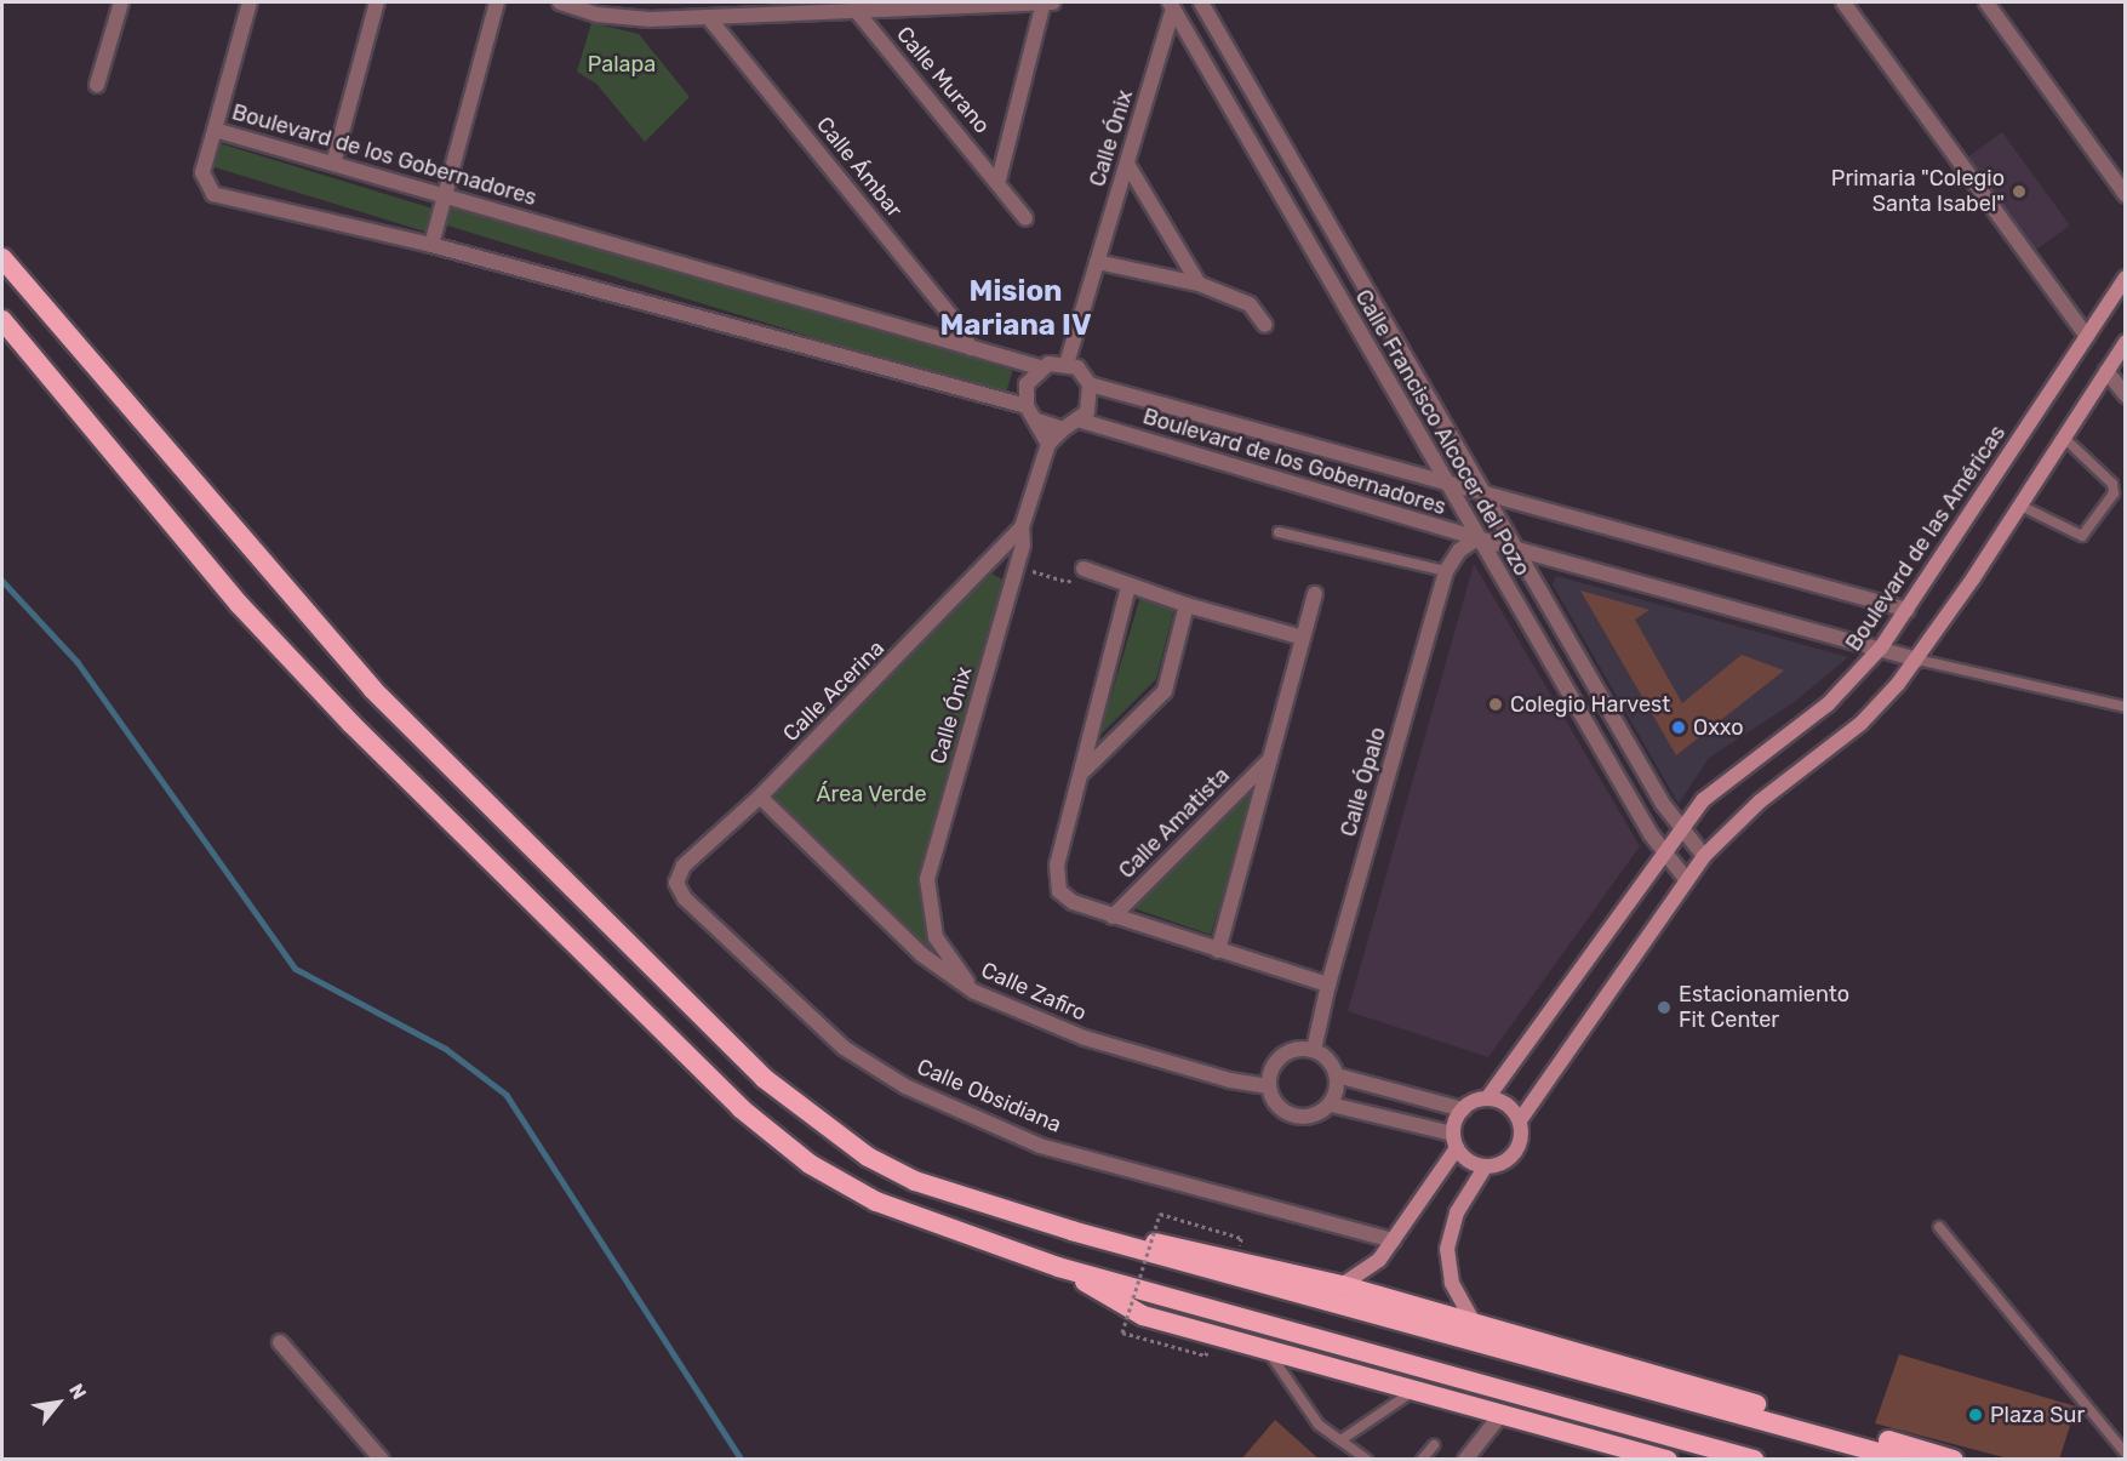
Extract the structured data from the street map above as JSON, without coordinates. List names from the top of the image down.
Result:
{
  "streets": {
    "main road": ["Boulevard de las Américas"],
    "street": [
      "Calle Murano",
      "Calle Ónix",
      "Boulevard de los Gobernadores",
      "Calle Ámbar",
      "Calle Francisco Alcocer del Pozo",
      "Calle Acerina",
      "Calle Ópalo",
      "Calle Amatista",
      "Calle Zafiro",
      "Calle Obsidiana"
    ]
  },
  "crossings": [
    ["Calle Ónix", "Boulevard de los Gobernadores"],
    ["Calle Ónix", "Calle Francisco Alcocer del Pozo"],
    ["Calle Ónix", "Calle Acerina"],
    ["Calle Ónix", "Calle Zafiro"],
    ["Boulevard de los Gobernadores", "Calle Ámbar"],
    ["Boulevard de los Gobernadores", "Calle Francisco Alcocer del Pozo"],
    ["Boulevard de los Gobernadores", "Boulevard de las Américas"],
    ["Boulevard de los Gobernadores", "Calle Ópalo"],
    ["Calle Francisco Alcocer del Pozo", "Boulevard de las Américas"],
    ["Calle Francisco Alcocer del Pozo", "Calle Ópalo"],
    ["Calle Acerina", "Calle Zafiro"],
    ["Calle Acerina", "Calle Obsidiana"],
    ["Calle Ópalo", "Calle Zafiro"]
  ],
  "districts": ["Mision Mariana IV"],
  "parks": ["Palapa", "Área Verde"],
  "places": [
    "Primaria \"Colegio Santa Isabel\"",
    "Colegio Harvest",
    "Oxxo",
    "Estacionamiento Fit Center",
    "Plaza Sur"
  ],
  "north": "top right"
}
